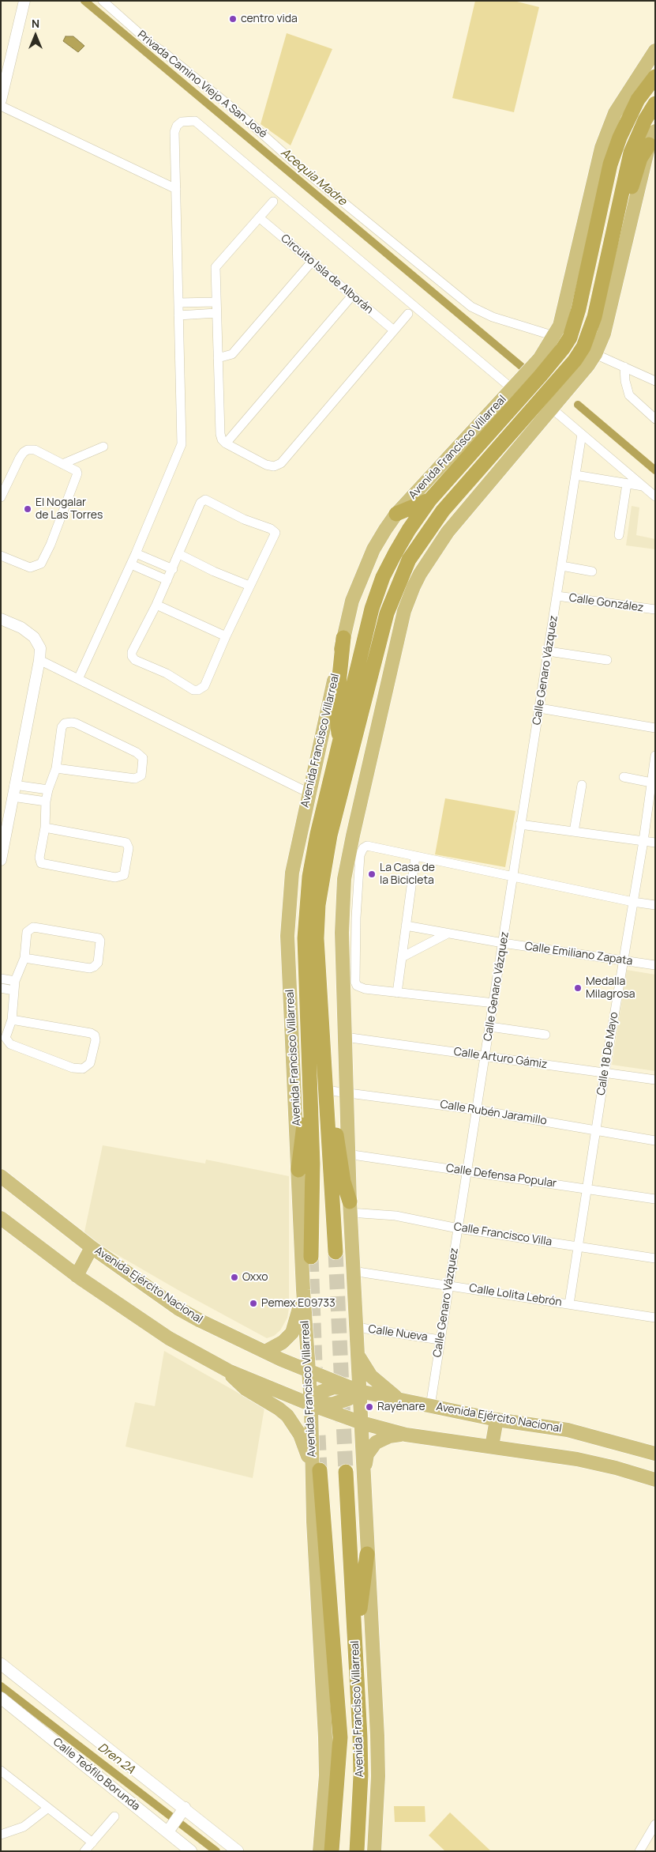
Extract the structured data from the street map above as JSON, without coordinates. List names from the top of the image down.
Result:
{
  "streets": {
    "highway": ["Avenida Francisco Villarreal"],
    "main road": ["Avenida Ejército Nacional", "Calle Teófilo Borunda"],
    "street": [
      "Privada Camino Viejo A San José",
      "Circuito Isla de Alborán",
      "Calle González",
      "Calle Genaro Vázquez",
      "Calle Emiliano Zapata",
      "Calle 18 De Mayo",
      "Calle Arturo Gámiz",
      "Calle Rubén Jaramillo",
      "Calle Defensa Popular",
      "Calle Francisco Villa",
      "Calle Lolita Lebrón",
      "Calle Nueva"
    ]
  },
  "crossings": [
    ["Privada Camino Viejo A San José", "Avenida Francisco Villarreal"],
    ["Avenida Francisco Villarreal", "Avenida Ejército Nacional"],
    ["Calle González", "Calle Genaro Vázquez"],
    ["Calle Genaro Vázquez", "Calle Emiliano Zapata"],
    ["Calle Genaro Vázquez", "Calle Arturo Gámiz"],
    ["Calle Genaro Vázquez", "Calle Rubén Jaramillo"],
    ["Calle Genaro Vázquez", "Calle Defensa Popular"],
    ["Calle Genaro Vázquez", "Calle Francisco Villa"],
    ["Calle Genaro Vázquez", "Avenida Ejército Nacional"],
    ["Calle Genaro Vázquez", "Calle Lolita Lebrón"],
    ["Calle Genaro Vázquez", "Calle Nueva"],
    ["Calle Emiliano Zapata", "Calle 18 De Mayo"],
    ["Calle 18 De Mayo", "Calle Arturo Gámiz"],
    ["Calle 18 De Mayo", "Calle Rubén Jaramillo"],
    ["Calle 18 De Mayo", "Calle Defensa Popular"],
    ["Calle 18 De Mayo", "Calle Francisco Villa"],
    ["Calle 18 De Mayo", "Calle Lolita Lebrón"]
  ],
  "water": ["Acequia Madre", "Dren 2A"],
  "places": [
    "centro vida",
    "El Nogalar de Las Torres",
    "La Casa de la Bicicleta",
    "Medalla Milagrosa",
    "Oxxo",
    "Pemex E09733",
    "Rayénare"
  ],
  "north": "top"
}
